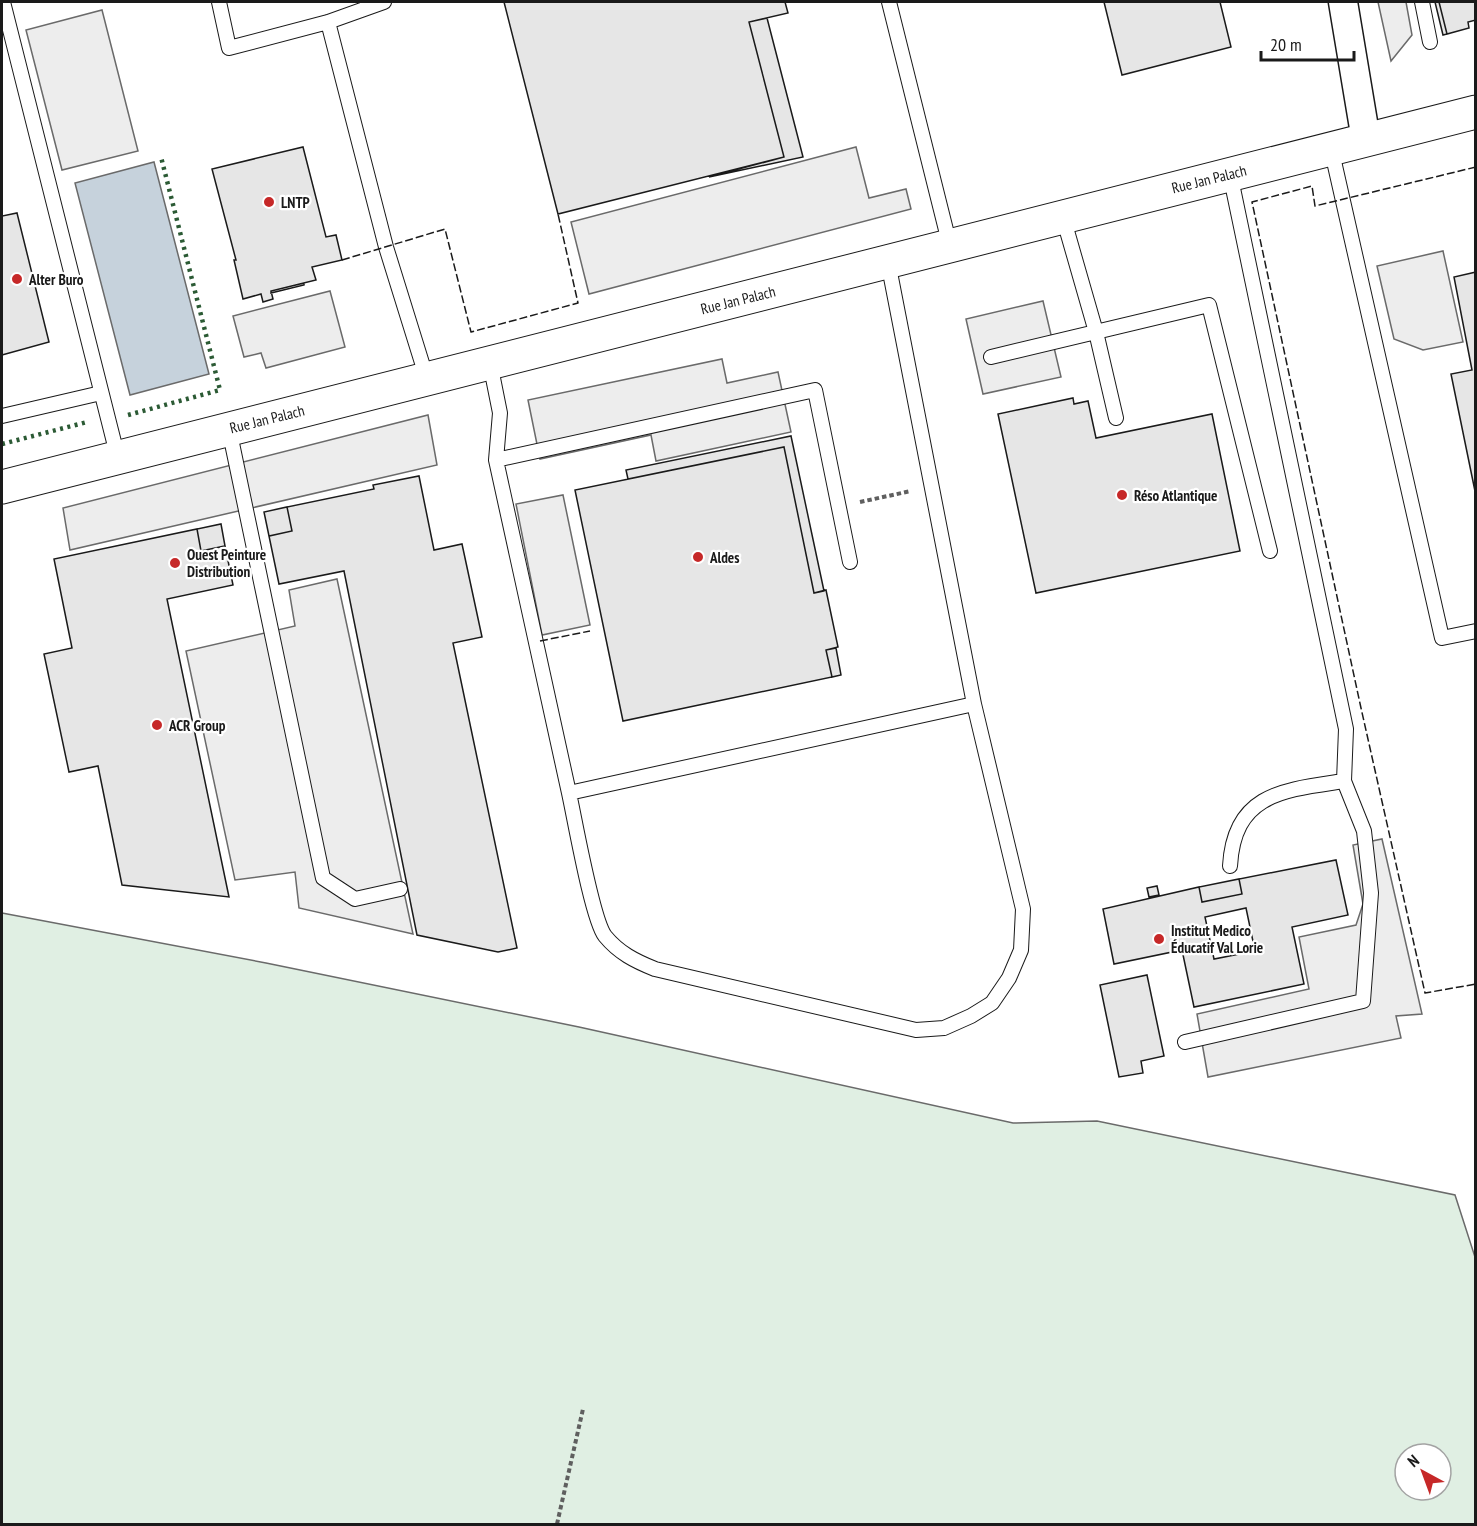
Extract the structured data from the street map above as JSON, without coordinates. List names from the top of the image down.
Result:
{
  "streets": {
    "street": ["Rue Jan Palach"]
  },
  "places": [
    "LNTP",
    "Alter Buro",
    "Réso Atlantique",
    "Aldes",
    "Ouest Peinture Distribution",
    "ACR Group",
    "Institut Medico Éducatif Val Lorie"
  ],
  "scale_bar": "20 m",
  "north": "top left"
}
